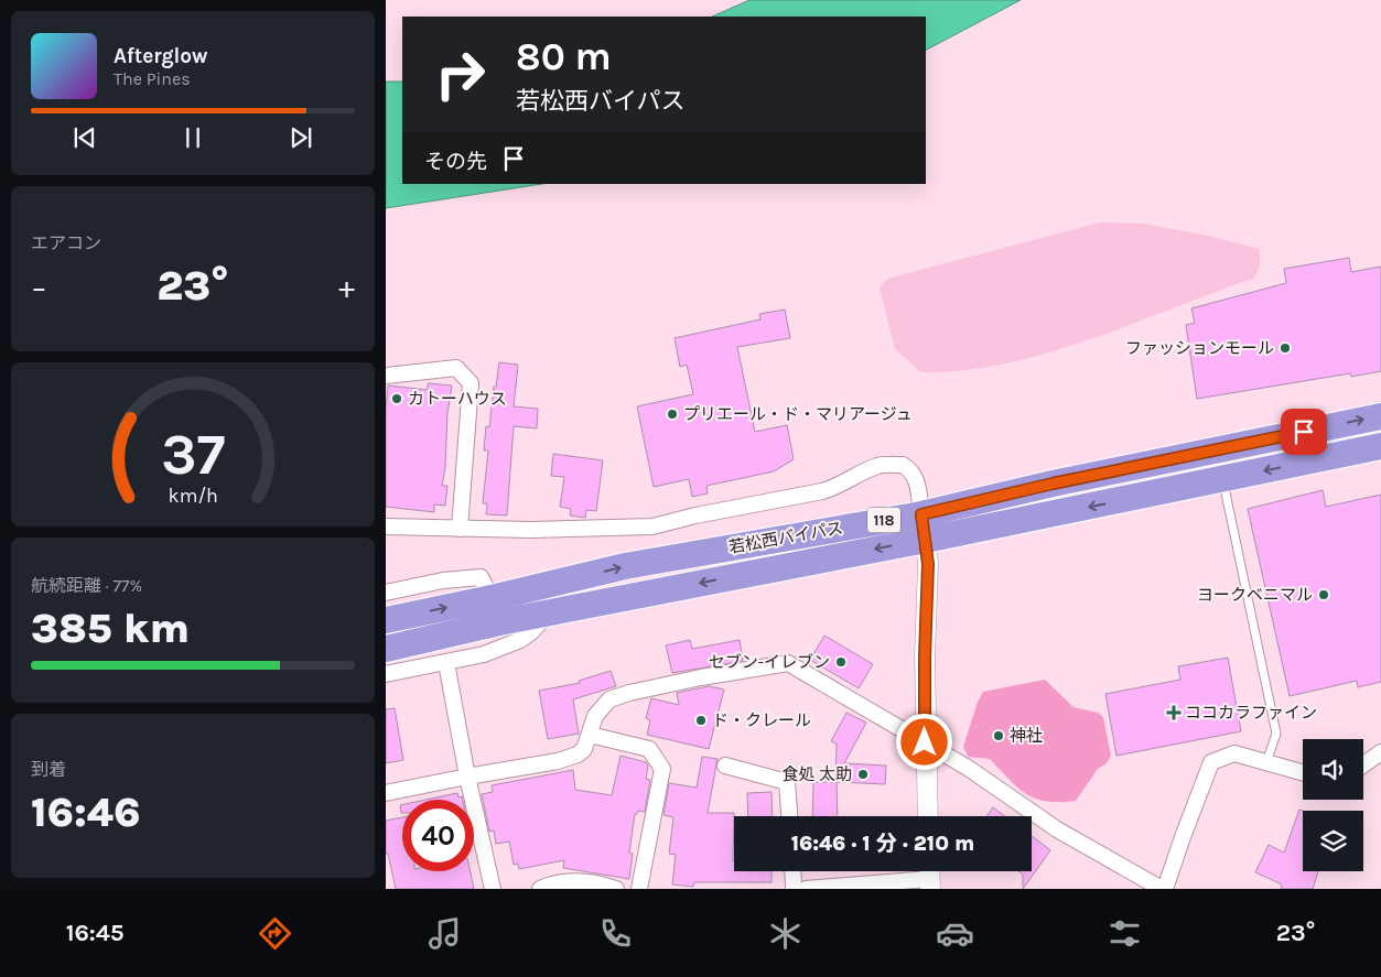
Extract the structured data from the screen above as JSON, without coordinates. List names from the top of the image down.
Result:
{
  "streets": {
    "highway": ["118", "若松西バイパス"]
  },
  "places": {
    "other": [
      "ファッションモール",
      "カトーハウス",
      "プリエール・ド・マリアージュ",
      "ヨークベニマル",
      "セブン-イレブン",
      "ド・クレール",
      "神社",
      "食処 太助"
    ],
    "health": ["ココカラファイン"]
  },
  "page": {
    "turn": ["80 m", "若松西バイパス"],
    "song": ["Afterglow", "The Pines"],
    "then": "その先",
    "tile": [
      "エアコン",
      ["航続距離 · 77%", "385 km"],
      ["到着", "16:46"]
    ],
    "heat": ["−", "23°", "+"],
    "limit": "40",
    "trip": "16:46 · 1 分 · 210 m",
    "tabs": ["16:45", "23°"],
    "gauge": ["37", "km/h"]
  }
}
